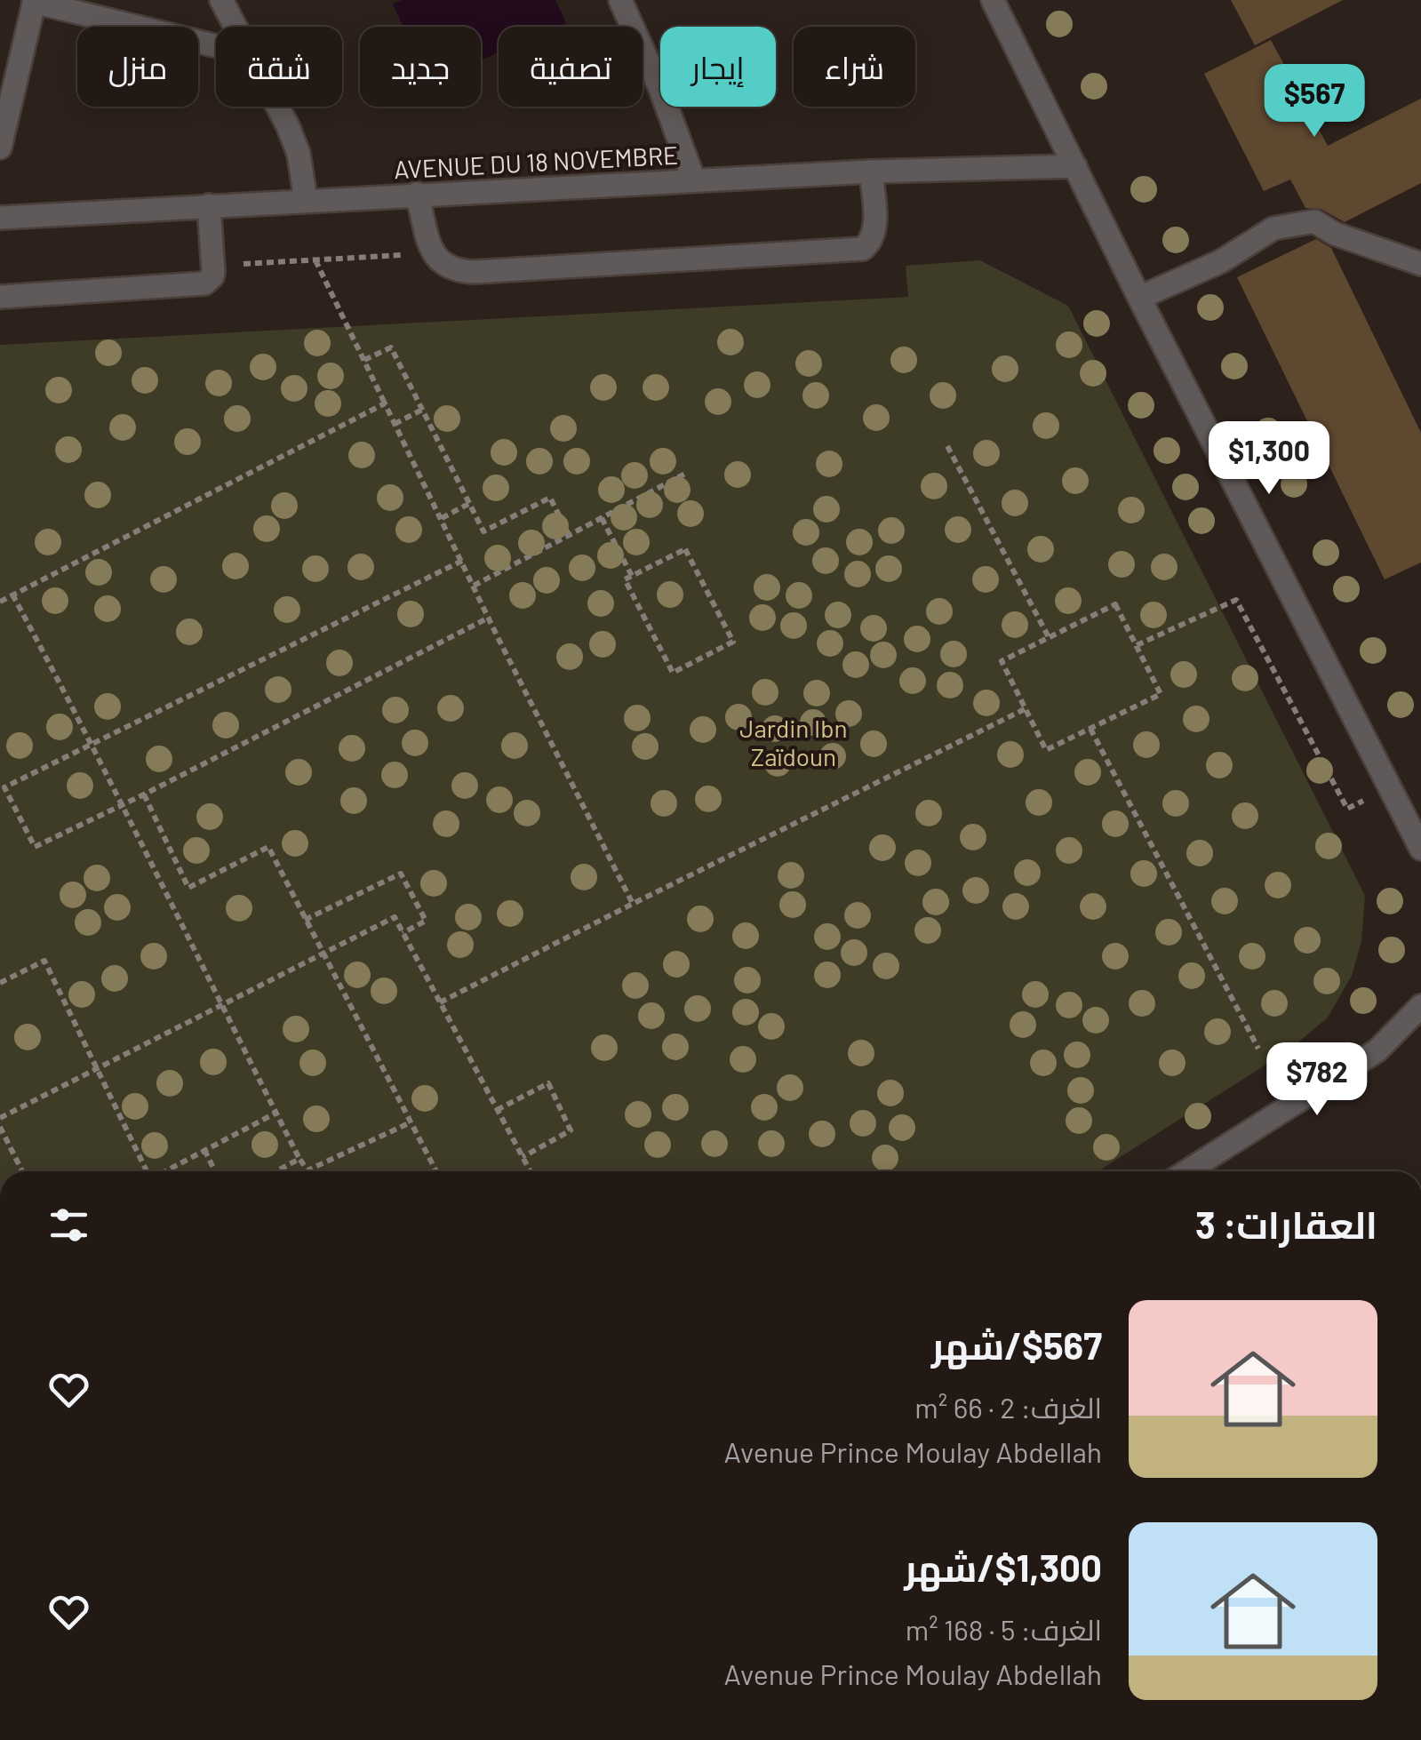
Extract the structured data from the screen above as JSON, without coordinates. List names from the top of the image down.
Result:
{
  "streets": {
    "street": ["AVENUE DU 18 NOVEMBRE"]
  },
  "parks": ["Jardin Ibn Zaïdoun"],
  "page": {
    "chip": [
      "شراء",
      "إيجار",
      "تصفية",
      "جديد",
      "شقة",
      "منزل"
    ],
    "price": ["$567", "$1,300", "$782"],
    "heading": "العقارات: 3",
    "list": [
      {
        "name": "$567/شهر",
        "note": "الغرف: 2 · 66 m² · Avenue Prince Moulay Abdellah"
      },
      {
        "name": "$1,300/شهر",
        "note": "الغرف: 5 · 168 m² · Avenue Prince Moulay Abdellah"
      }
    ]
  }
}
